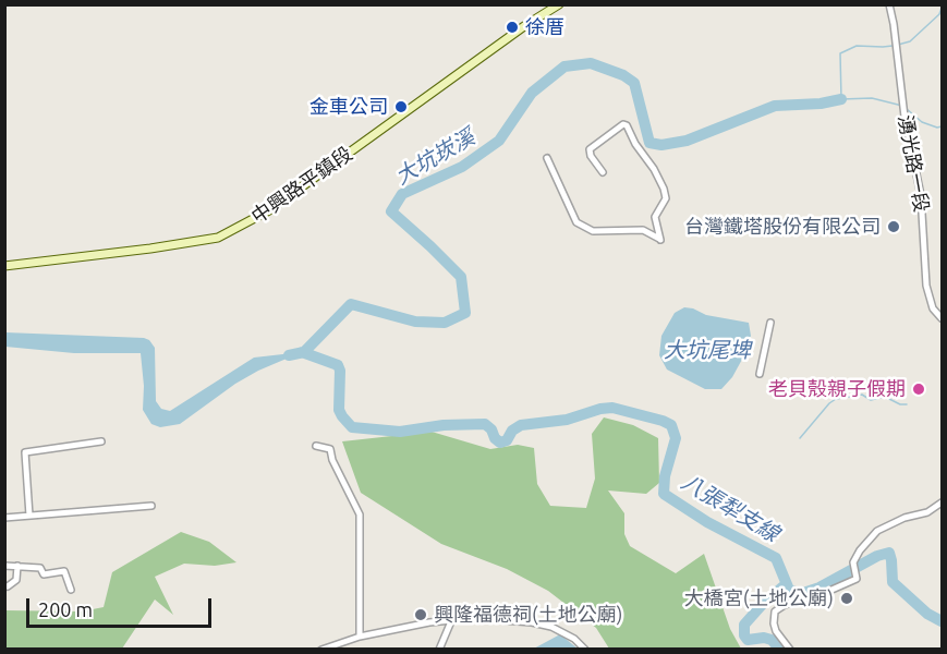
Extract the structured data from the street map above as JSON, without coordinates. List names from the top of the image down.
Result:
{
  "streets": {
    "street": ["湧光路一段", "中興路平鎮段"]
  },
  "water": ["大坑崁溪", "大坑尾埤", "八張犁支線"],
  "places": [
    "徐厝",
    "金車公司",
    "台灣鐵塔股份有限公司",
    "老貝殼親子假期",
    "大橋宮(土地公廟)",
    "興隆福德祠(土地公廟)"
  ],
  "scale_bar": "200 m"
}
